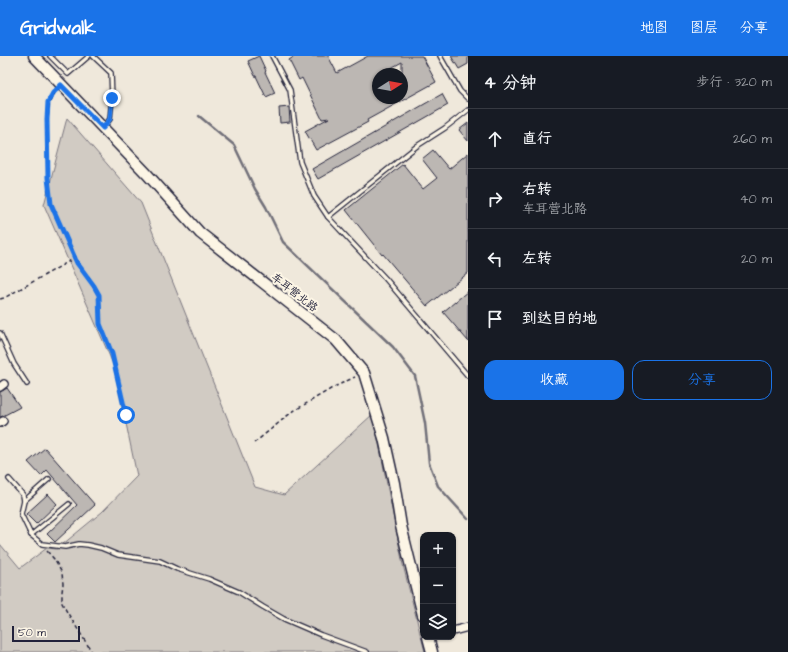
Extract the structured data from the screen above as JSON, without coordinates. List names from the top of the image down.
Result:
{
  "streets": {
    "street": ["车耳营北路"]
  },
  "scale_bar": "50 m",
  "north": "right",
  "page": {
    "header": "Gridwalk",
    "nav": ["地图", "图层", "分享"],
    "heading": ["4 分钟", "步行 · 320 m"],
    "list": [
      ["直行", "260 m"],
      ["右转", "车耳营北路", "40 m"],
      ["左转", "20 m"],
      "到达目的地"
    ],
    "buttons": ["收藏", "分享"],
    "map_buttons": ["+", "−"],
    "scale": "50 m"
  }
}
